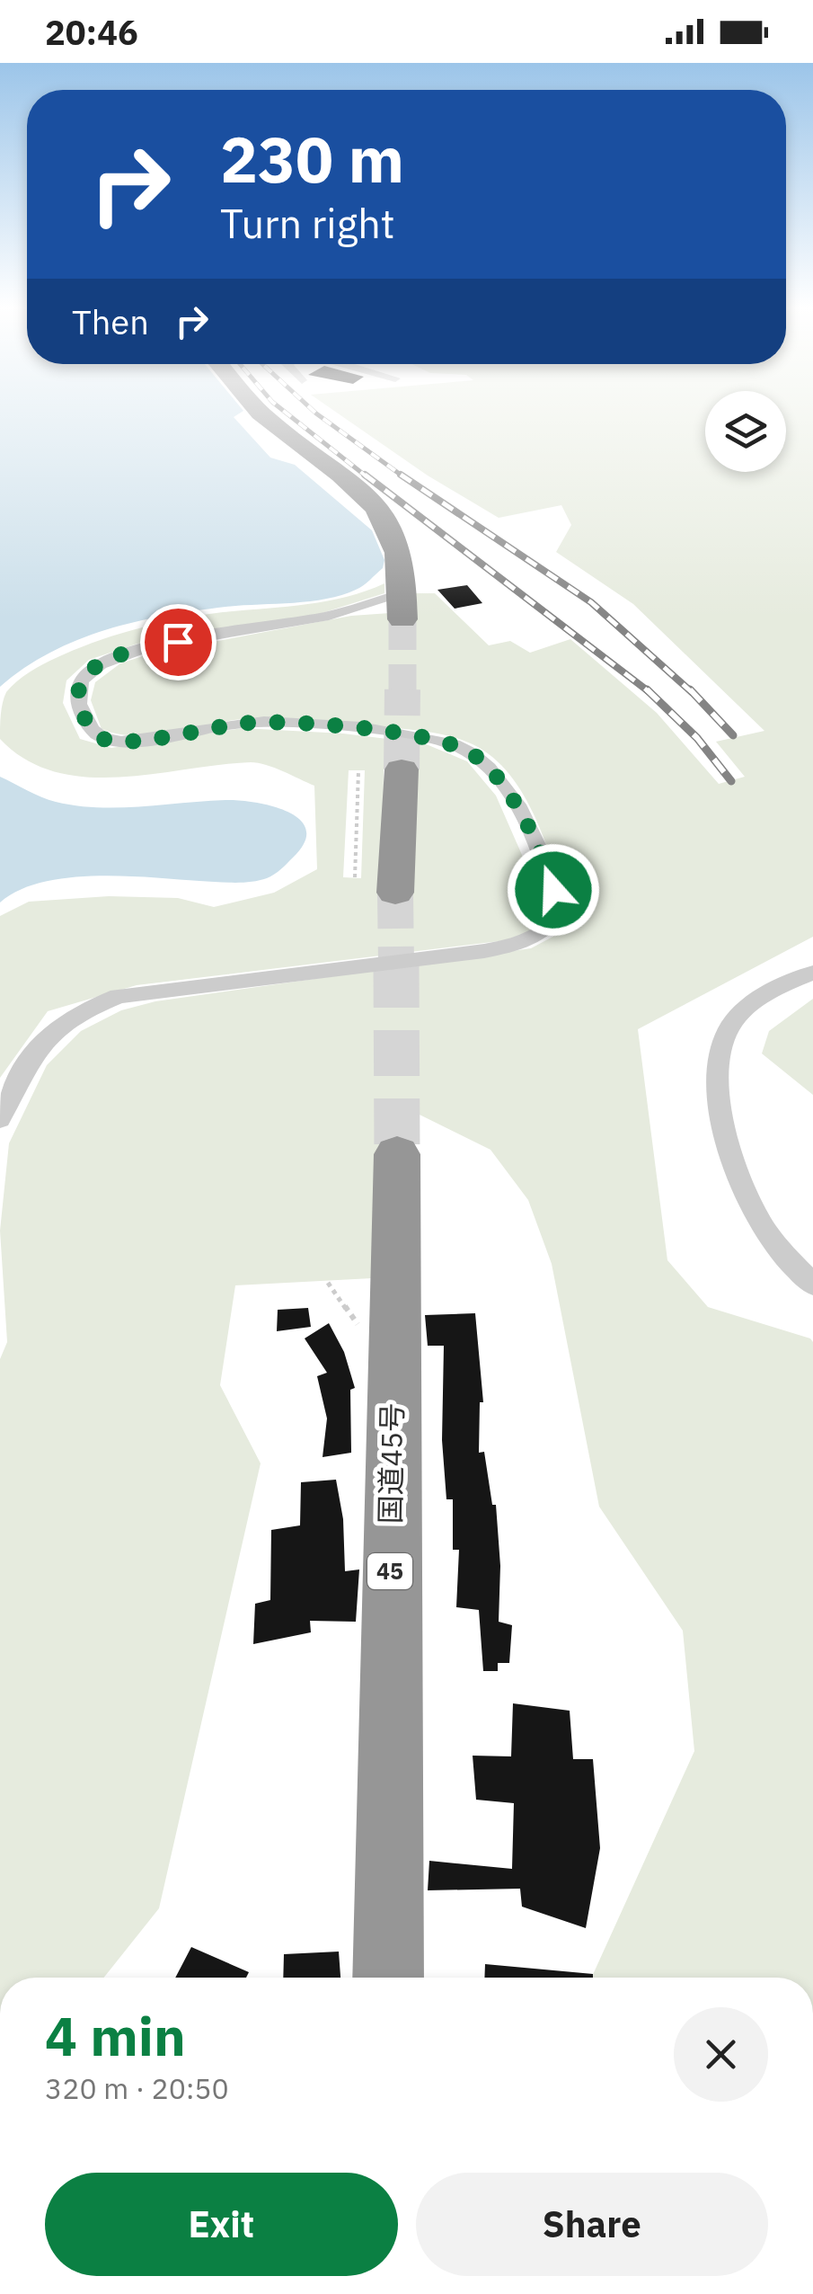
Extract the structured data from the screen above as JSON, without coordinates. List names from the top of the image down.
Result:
{
  "streets": {
    "highway": ["国道45号", "45"]
  },
  "page": {
    "status": "20:46",
    "turn": ["230 m", "Turn right"],
    "then": "Then",
    "heading": ["4 min", "320 m · 20:50"],
    "buttons": ["Exit", "Share"]
  }
}
